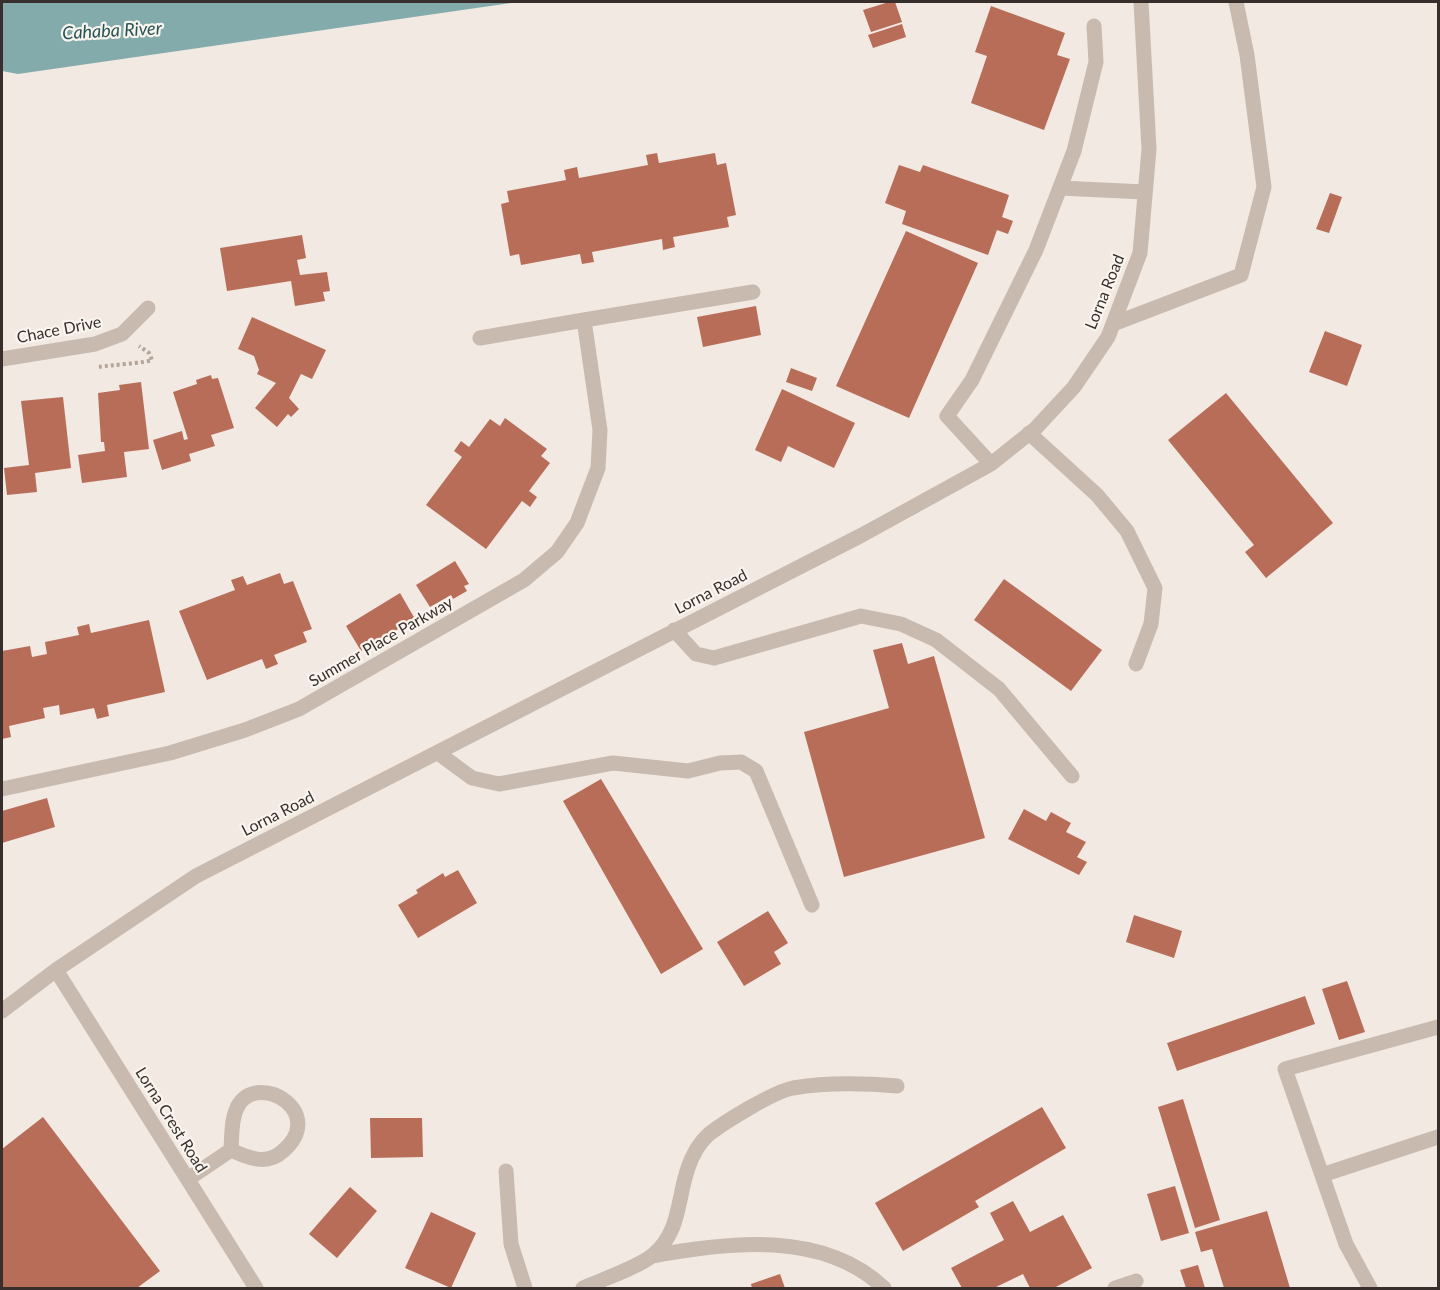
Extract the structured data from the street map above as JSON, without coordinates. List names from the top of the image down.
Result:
{
  "streets": {
    "street": [
      "Lorna Road",
      "Chace Drive",
      "Summer Place Parkway",
      "Lorna Crest Road"
    ]
  },
  "crossings": [
    ["Lorna Road", "Lorna Crest Road"]
  ],
  "water": ["Cahaba River"]
}
